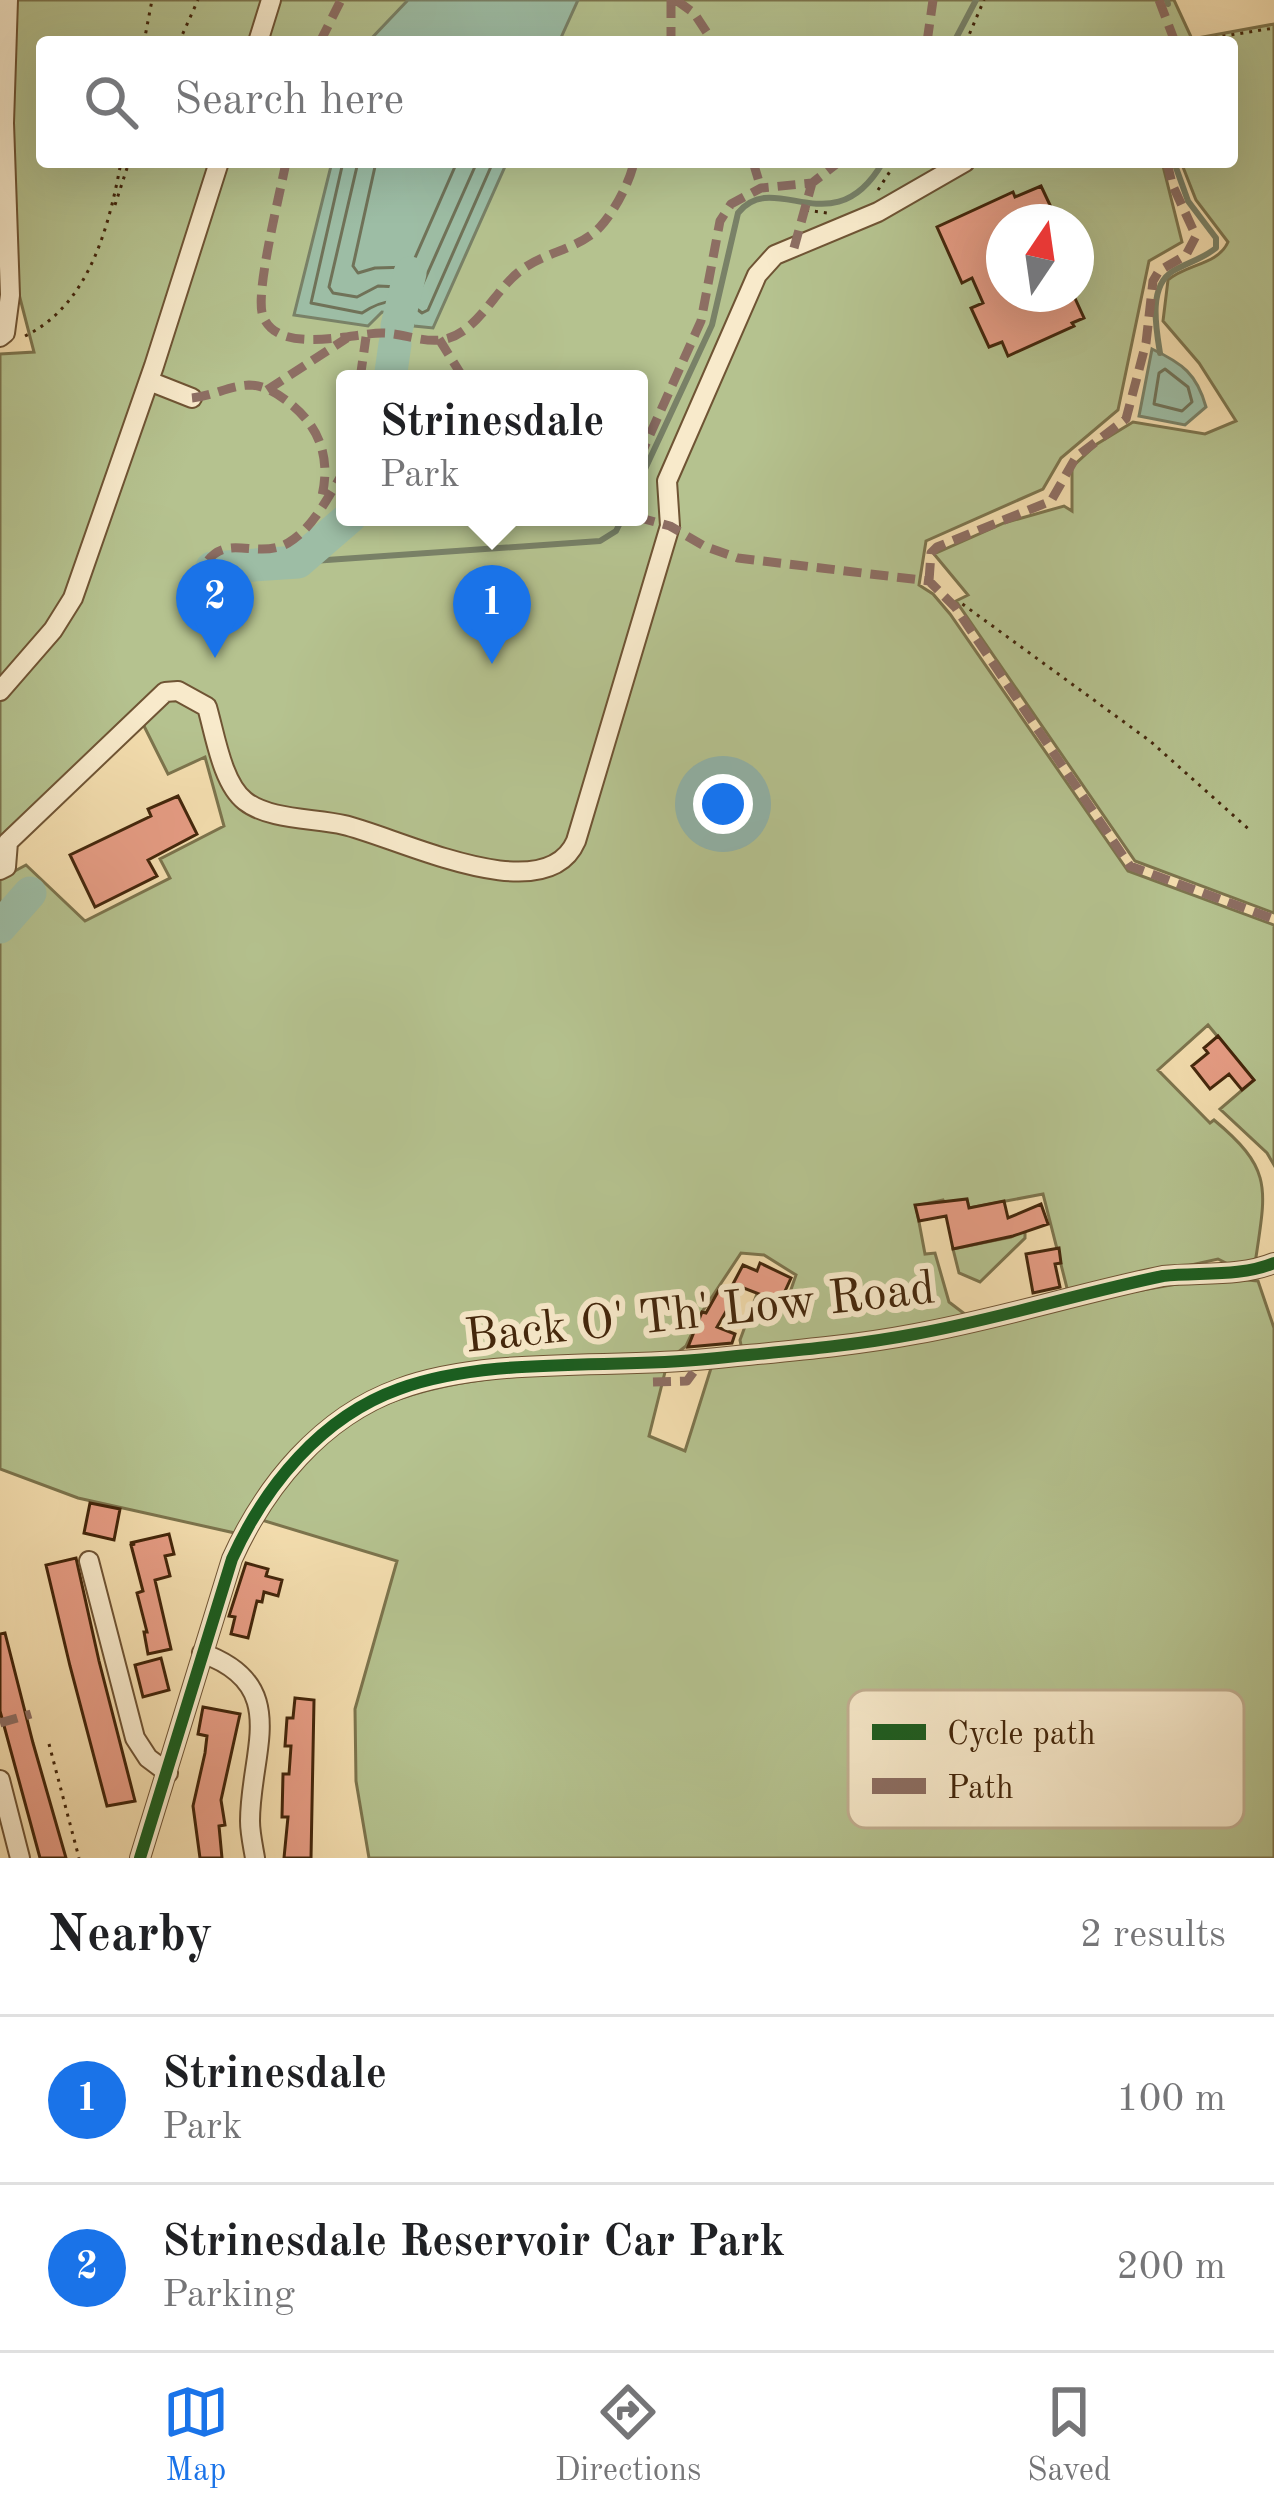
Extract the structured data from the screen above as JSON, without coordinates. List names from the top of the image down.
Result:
{
  "streets": {
    "street": ["Back O' Th' Low Road"]
  },
  "legend": ["Cycle path", "Path"],
  "north": "top",
  "page": {
    "search": "Search here",
    "popup": ["Strinesdale", "Park"],
    "pins": ["2", "1"],
    "heading": ["Nearby", "2 results"],
    "list": [
      {
        "mark": "1",
        "name": "Strinesdale",
        "note": "Park",
        "value": "100 m"
      },
      {
        "mark": "2",
        "name": "Strinesdale Reservoir Car Park",
        "note": "Parking",
        "value": "200 m"
      }
    ],
    "nav": ["Map", "Directions", "Saved"]
  }
}
